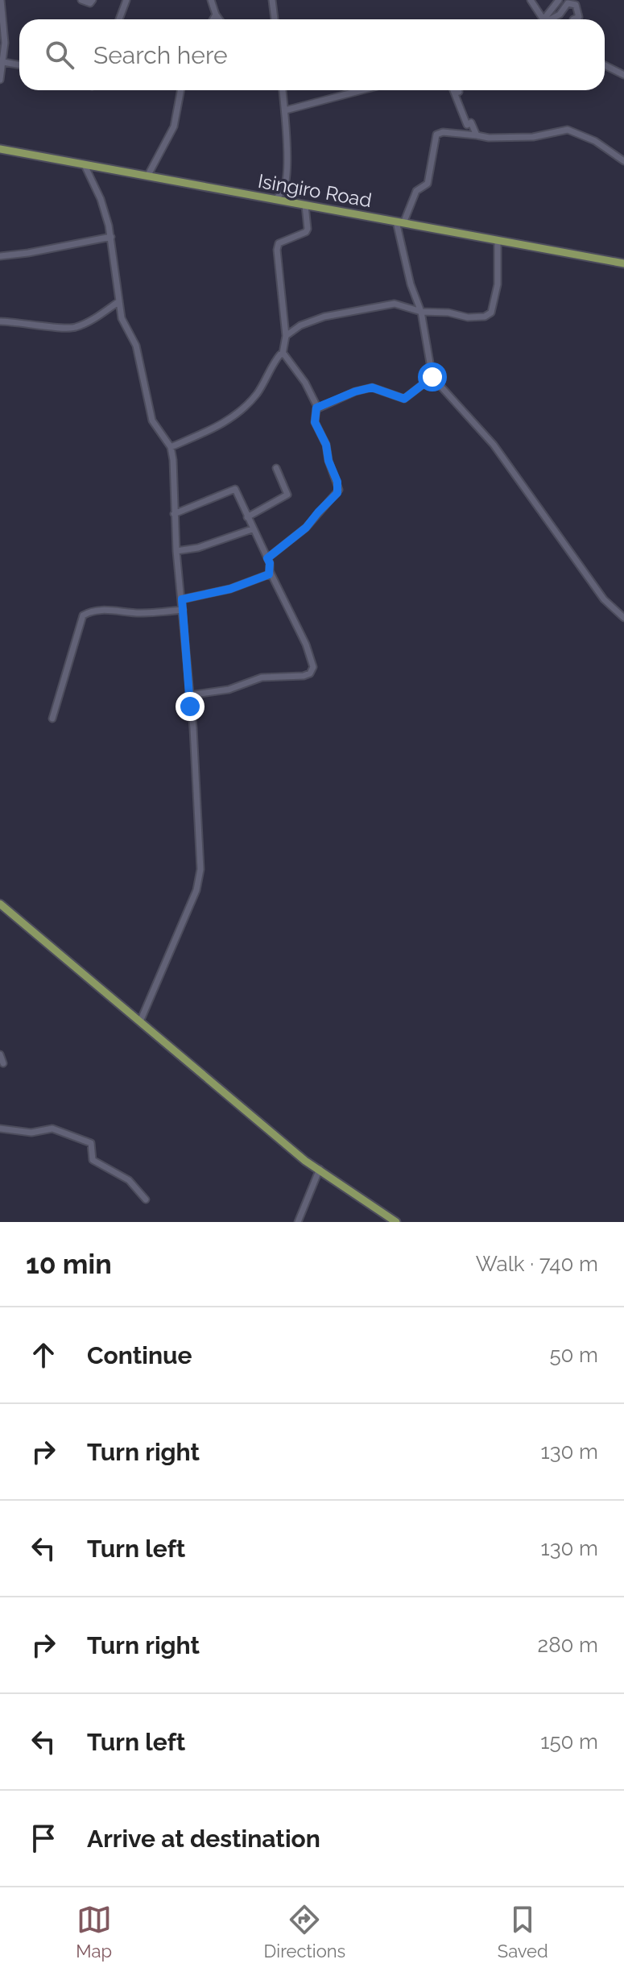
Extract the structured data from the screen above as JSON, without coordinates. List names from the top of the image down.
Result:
{
  "streets": {
    "main road": ["Isingiro Road"]
  },
  "page": {
    "search": "Search here",
    "heading": ["10 min", "Walk · 740 m"],
    "list": [
      ["Continue", "50 m"],
      ["Turn right", "130 m"],
      ["Turn left", "130 m"],
      ["Turn right", "280 m"],
      ["Turn left", "150 m"],
      "Arrive at destination"
    ],
    "nav": ["Map", "Directions", "Saved"]
  }
}
